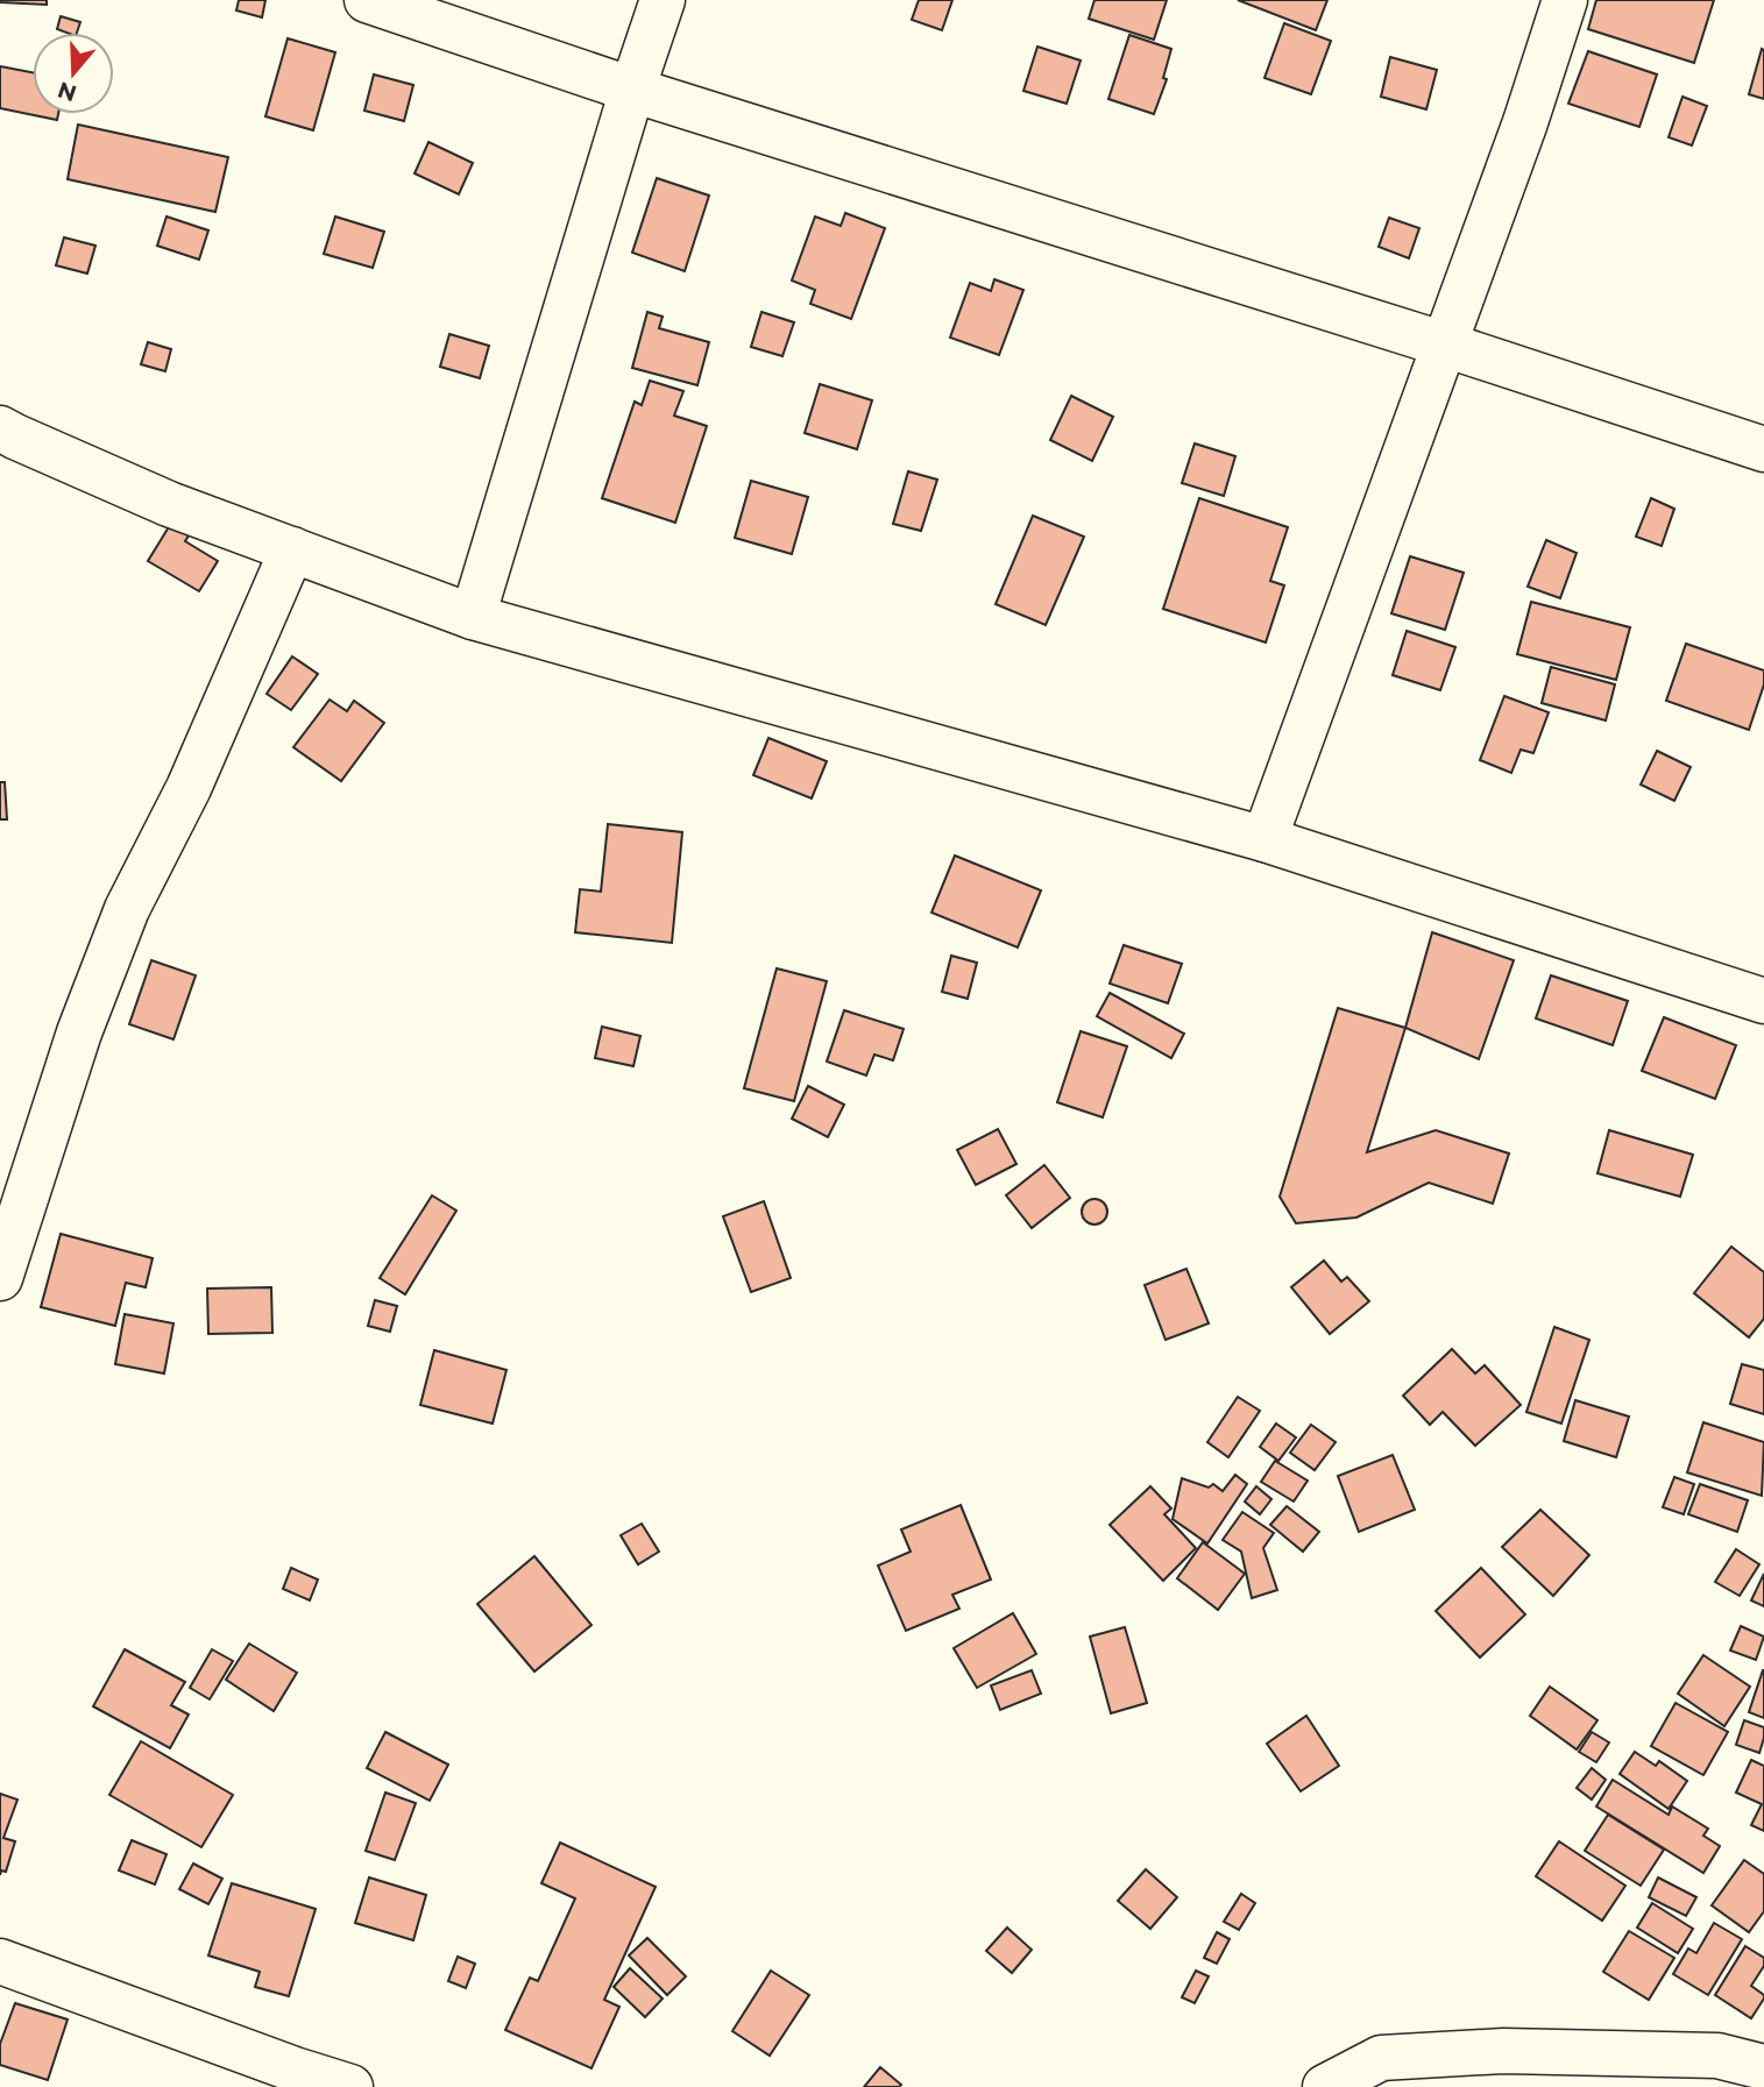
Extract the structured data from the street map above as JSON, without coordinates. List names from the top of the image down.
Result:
{
  "north": "bottom"
}
